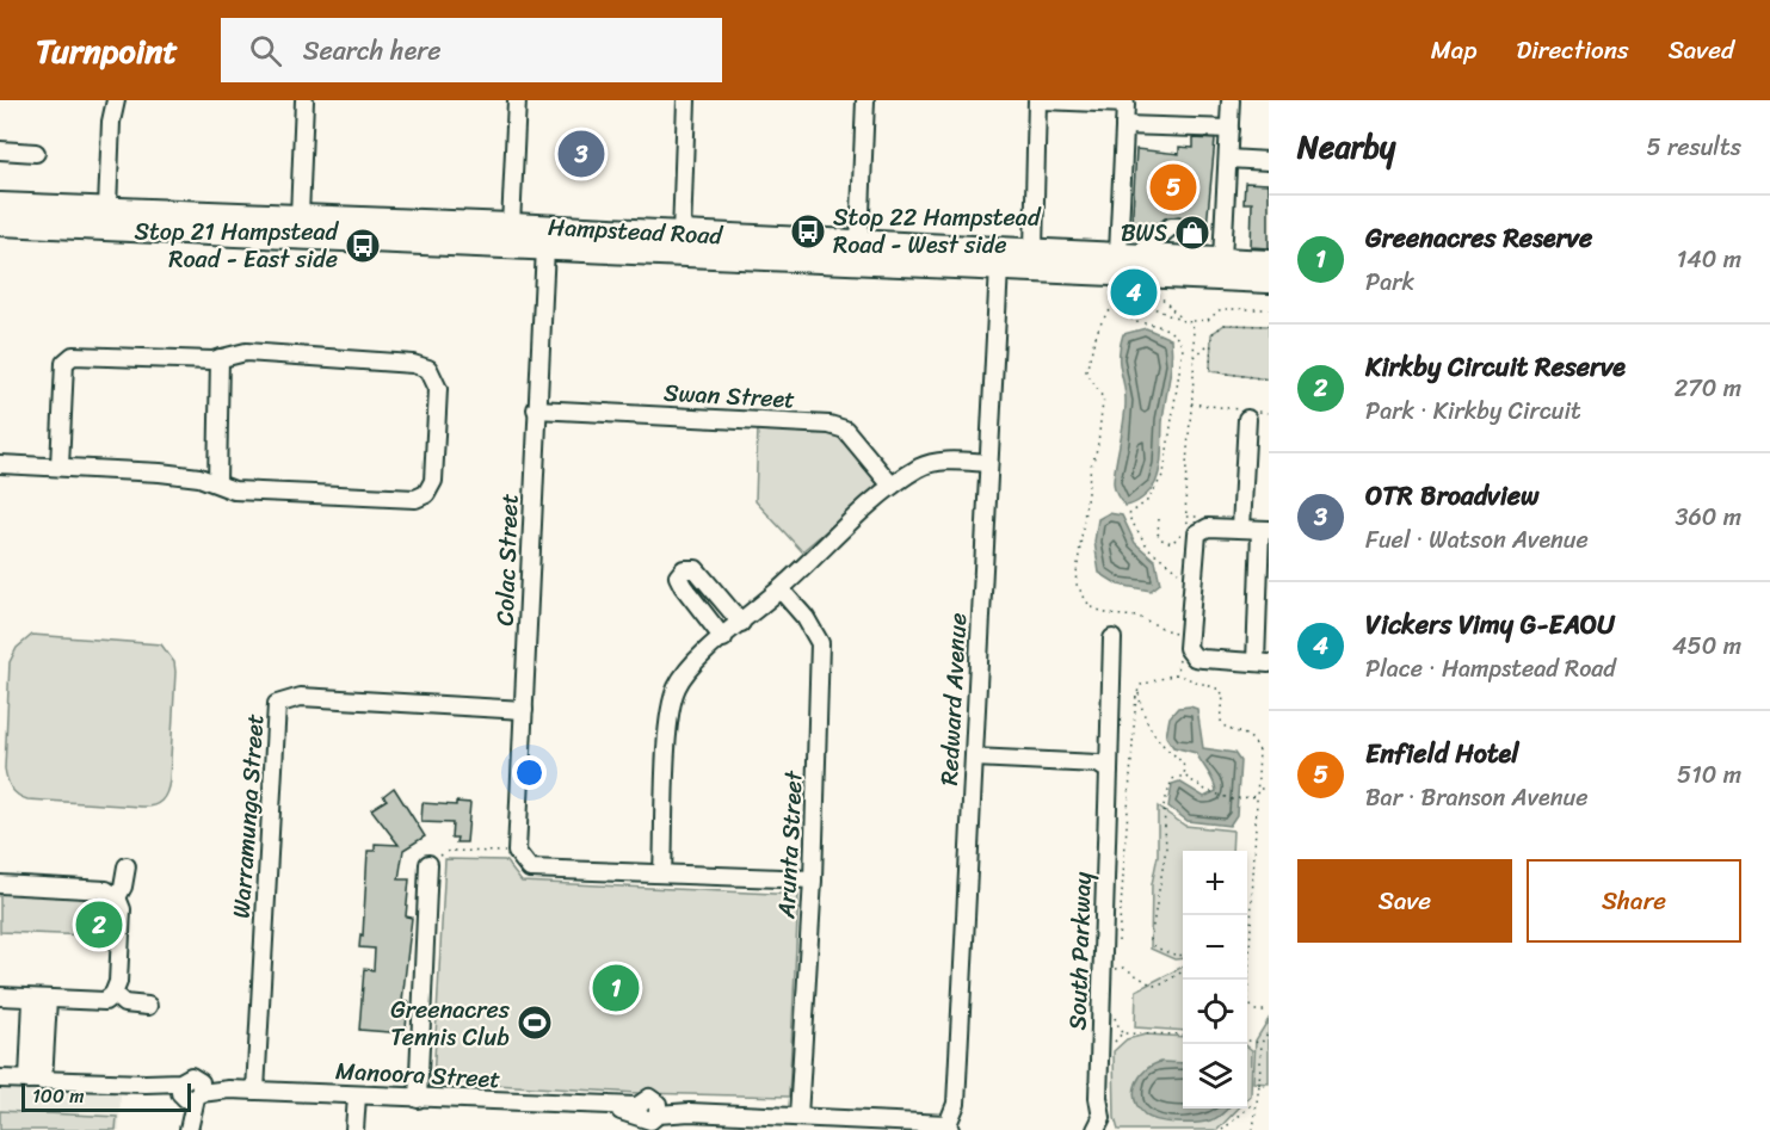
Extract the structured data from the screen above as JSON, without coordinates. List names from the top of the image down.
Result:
{
  "streets": {
    "highway": ["Hampstead Road"],
    "street": [
      "Swan Street",
      "Colac Street",
      "Redward Avenue",
      "Warramunga Street",
      "Arunta Street",
      "South Parkway",
      "Manoora Street"
    ]
  },
  "crossings": [
    ["Hampstead Road", "Colac Street"],
    ["Hampstead Road", "Redward Avenue"],
    ["Swan Street", "Colac Street"],
    ["Colac Street", "Warramunga Street"],
    ["Redward Avenue", "Manoora Street"],
    ["Warramunga Street", "Manoora Street"],
    ["Arunta Street", "Manoora Street"]
  ],
  "places": {
    "bus stop": ["Stop 22 Hampstead Road - West side", "Stop 21 Hampstead Road - East side"],
    "shop": ["BWS"],
    "sports": ["Greenacres Tennis Club"]
  },
  "scale_bar": "100 m",
  "page": {
    "header": "Turnpoint",
    "search": "Search here",
    "nav": ["Map", "Directions", "Saved"],
    "heading": ["Nearby", "5 results"],
    "pins": [
      "3",
      "5",
      "4",
      "2",
      "1"
    ],
    "list": [
      {
        "mark": "1",
        "name": "Greenacres Reserve",
        "note": "Park",
        "value": "140 m"
      },
      {
        "mark": "2",
        "name": "Kirkby Circuit Reserve",
        "note": "Park · Kirkby Circuit",
        "value": "270 m"
      },
      {
        "mark": "3",
        "name": "OTR Broadview",
        "note": "Fuel · Watson Avenue",
        "value": "360 m"
      },
      {
        "mark": "4",
        "name": "Vickers Vimy G-EAOU",
        "note": "Place · Hampstead Road",
        "value": "450 m"
      },
      {
        "mark": "5",
        "name": "Enfield Hotel",
        "note": "Bar · Branson Avenue",
        "value": "510 m"
      }
    ],
    "buttons": ["Save", "Share"],
    "map_buttons": ["+", "−"],
    "scale": "100 m"
  }
}
